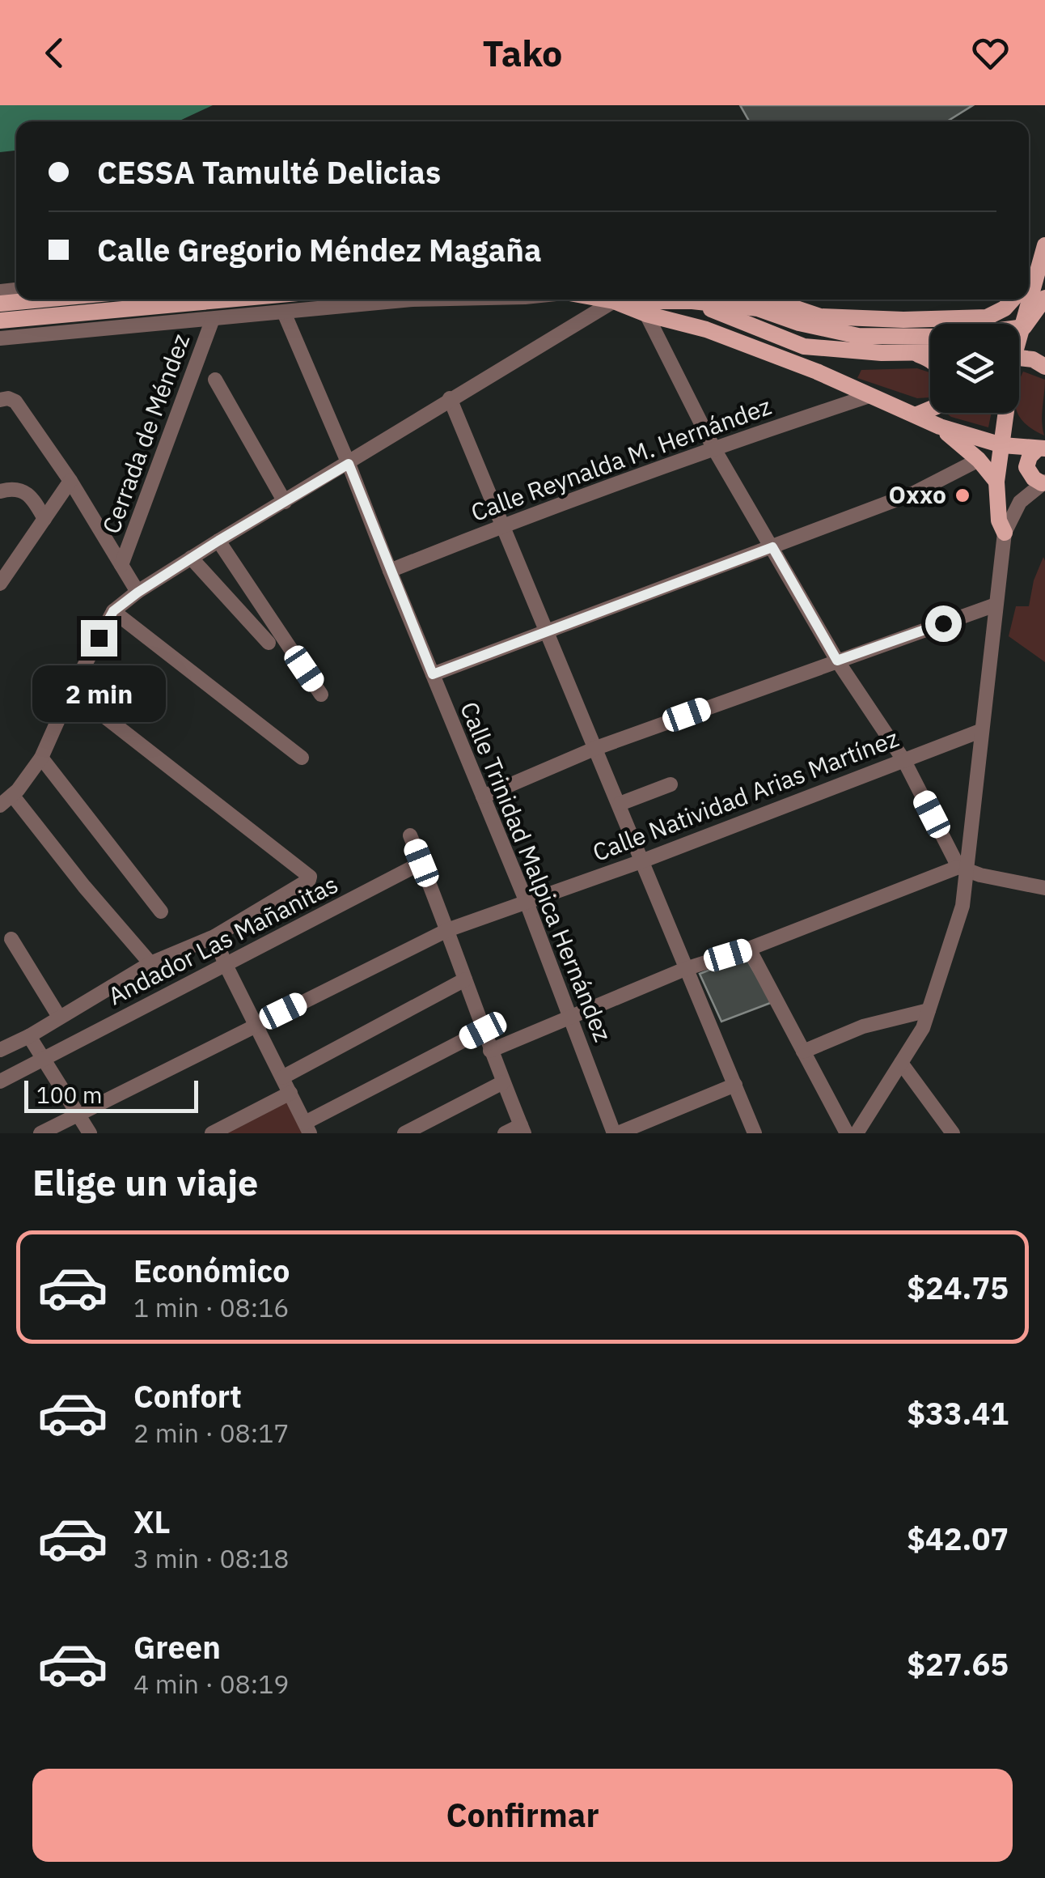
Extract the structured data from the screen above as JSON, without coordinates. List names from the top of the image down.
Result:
{
  "streets": {
    "street": [
      "Cerrada de Méndez",
      "Calle Reynalda M. Hernández",
      "Calle Natividad Arias Martínez",
      "Calle Trinidad Malpica Hernández",
      "Andador Las Mañanitas"
    ]
  },
  "crossings": [
    ["Calle Reynalda M. Hernández", "Calle Trinidad Malpica Hernández"],
    ["Calle Natividad Arias Martínez", "Calle Trinidad Malpica Hernández"]
  ],
  "places": ["Oxxo"],
  "scale_bar": "100 m",
  "page": {
    "header": "Tako",
    "banner": ["CESSA Tamulté Delicias", "Calle Gregorio Méndez Magaña"],
    "bubble": "2 min",
    "scale": "100 m",
    "heading": "Elige un viaje",
    "list": [
      {
        "name": "Económico",
        "note": "1 min · 08:16",
        "value": "$24.75"
      },
      {
        "name": "Confort",
        "note": "2 min · 08:17",
        "value": "$33.41"
      },
      {
        "name": "XL",
        "note": "3 min · 08:18",
        "value": "$42.07"
      },
      {
        "name": "Green",
        "note": "4 min · 08:19",
        "value": "$27.65"
      }
    ],
    "buttons": "Confirmar"
  }
}
